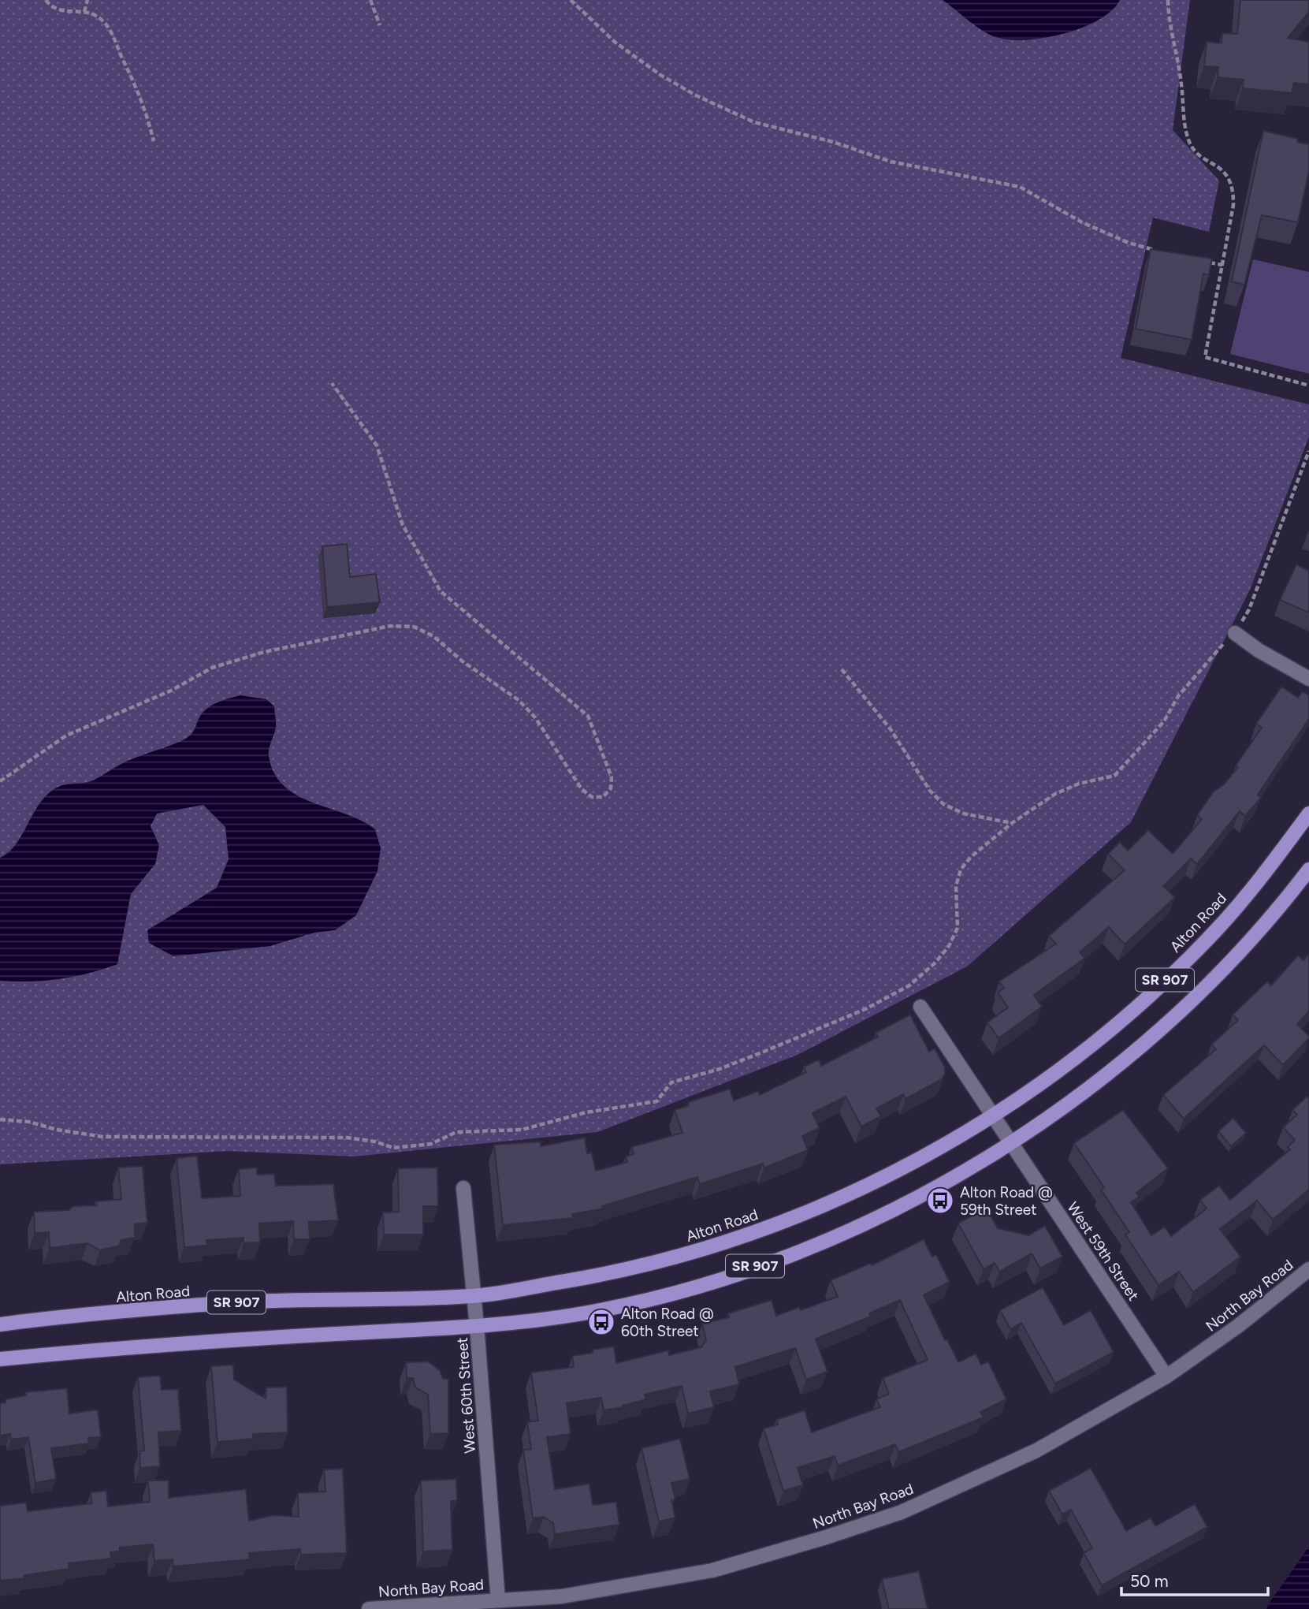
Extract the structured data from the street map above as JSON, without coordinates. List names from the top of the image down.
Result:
{
  "streets": {
    "main road": ["Alton Road", "SR 907"],
    "street": ["West 59th Street", "North Bay Road", "West 60th Street"]
  },
  "crossings": [
    ["Alton Road", "West 59th Street"],
    ["Alton Road", "West 60th Street"],
    ["SR 907", "West 59th Street"],
    ["SR 907", "West 60th Street"],
    ["West 59th Street", "North Bay Road"],
    ["North Bay Road", "West 60th Street"]
  ],
  "places": {
    "bus stop": ["Alton Road @ 59th Street", "Alton Road @ 60th Street"]
  },
  "scale_bar": "50 m"
}
